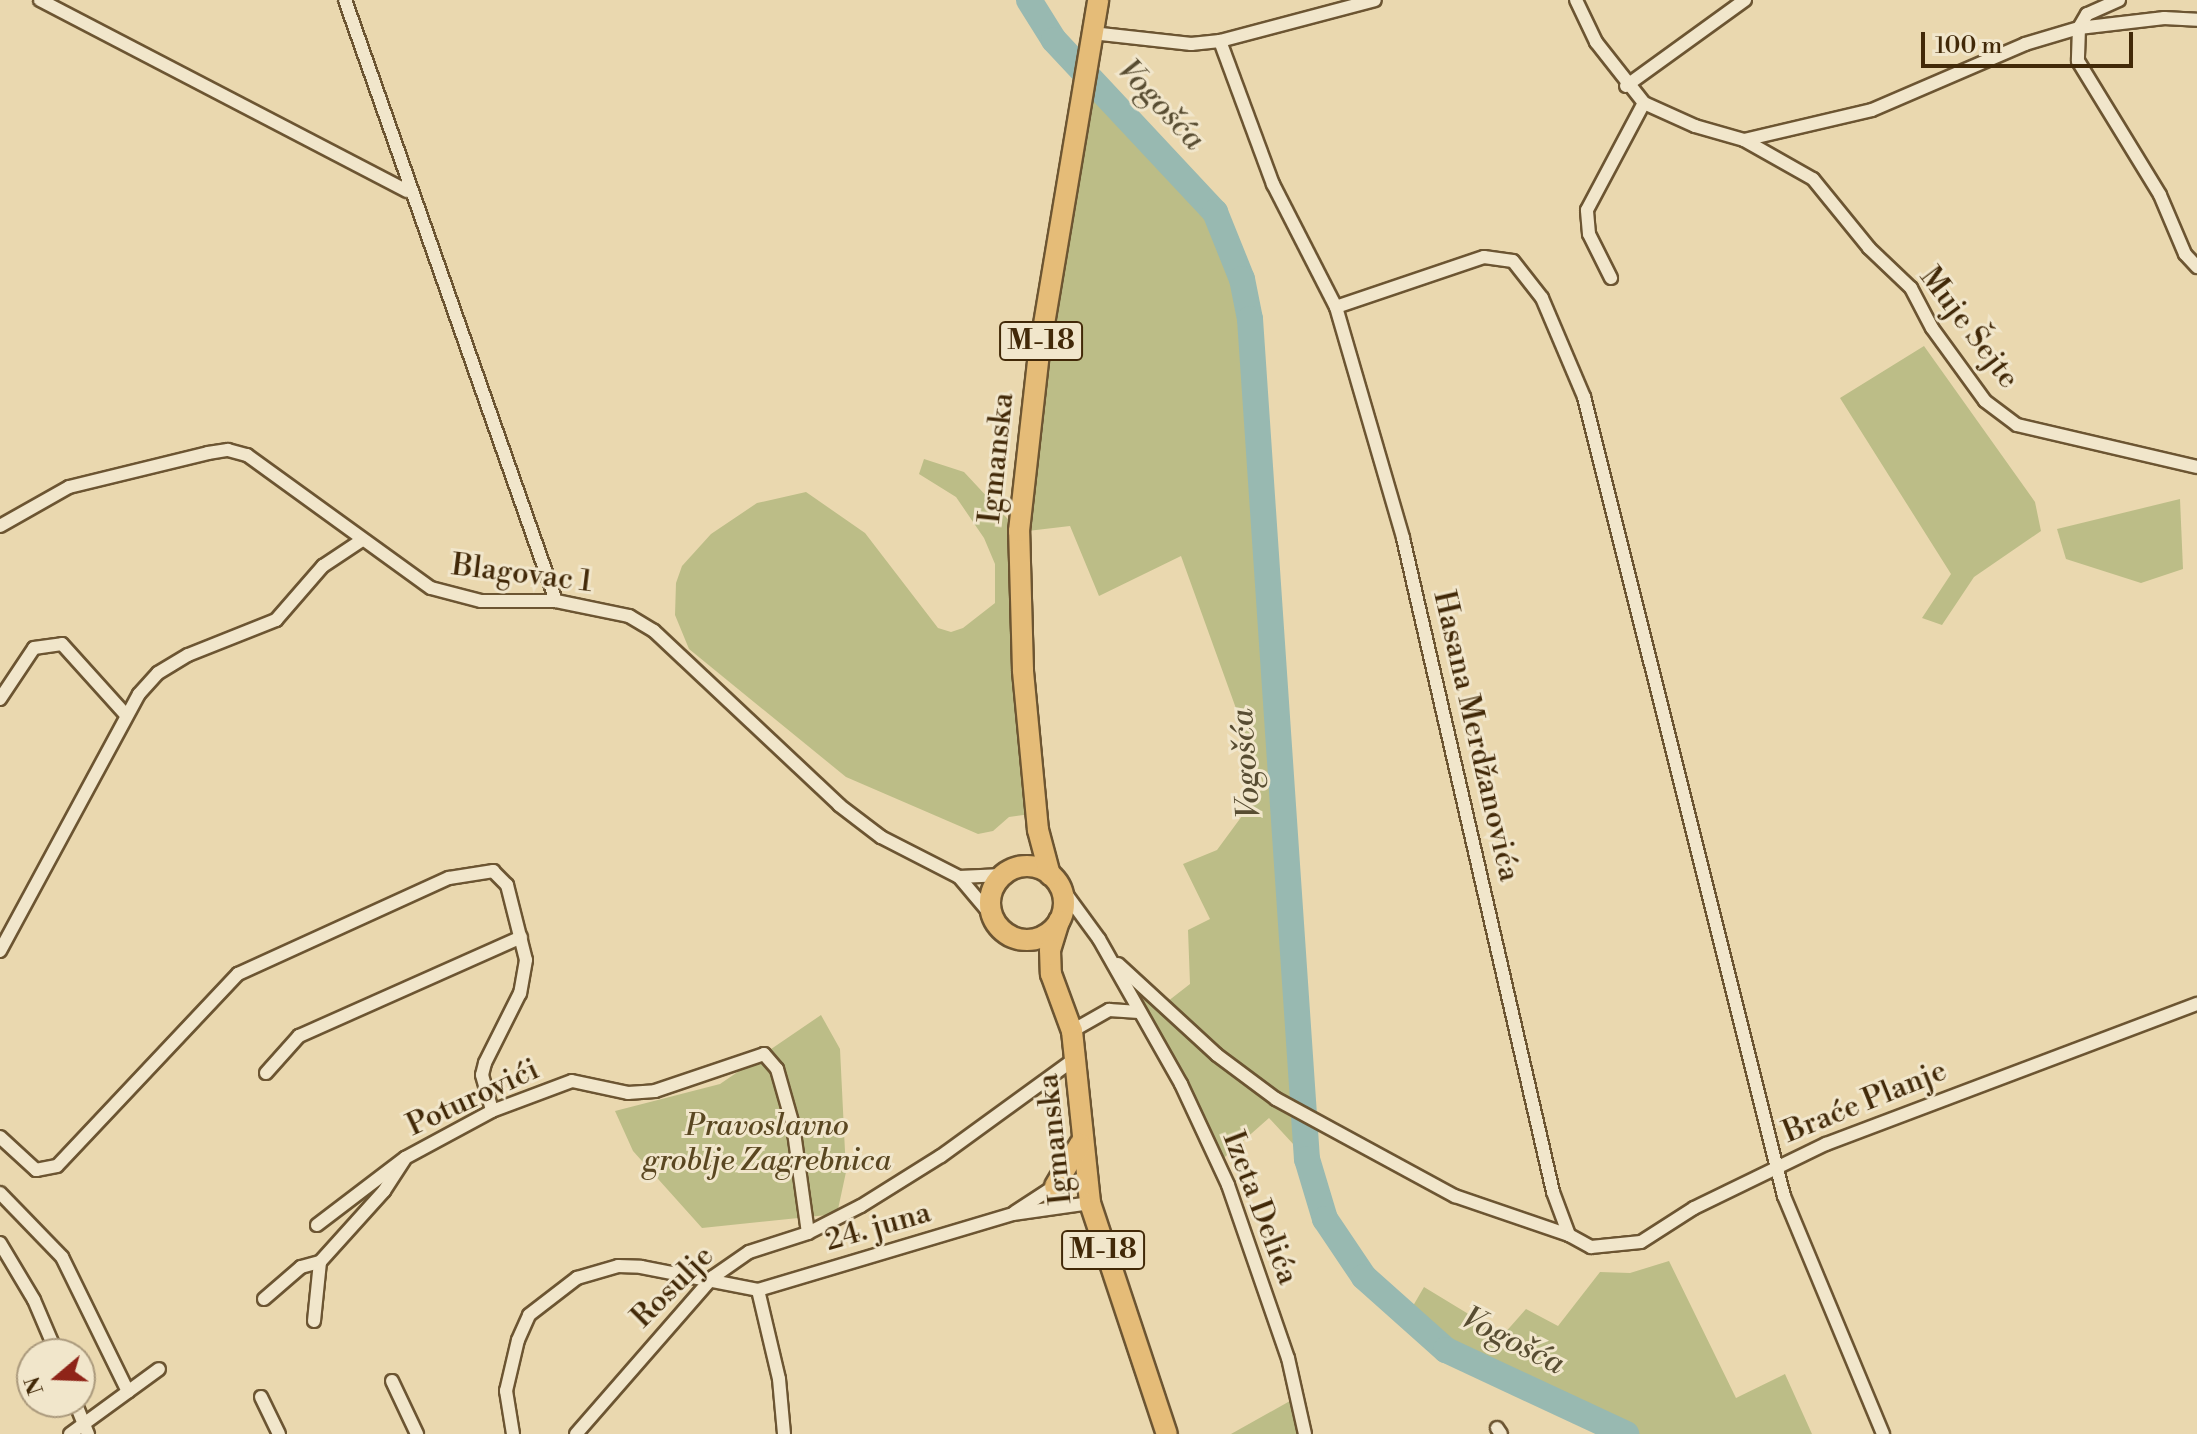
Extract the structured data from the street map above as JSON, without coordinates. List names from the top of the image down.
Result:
{
  "streets": {
    "main road": ["M-18", "Igmanska"],
    "street": [
      "Muje Šejte",
      "Blagovac 1",
      "Hasana Merdžanovića",
      "Poturovići",
      "Braće Planje",
      "Izeta Delića",
      "24. juna",
      "Rosulje"
    ]
  },
  "crossings": [
    ["M-18", "Igmanska"],
    ["M-18", "Blagovac 1"],
    ["M-18", "Izeta Delića"],
    ["Igmanska", "Blagovac 1"],
    ["Igmanska", "Izeta Delića"],
    ["Igmanska", "24. juna"],
    ["Igmanska", "Rosulje"],
    ["Blagovac 1", "Izeta Delića"],
    ["Poturovići", "Rosulje"]
  ],
  "water": ["Vogošća"],
  "parks": ["Pravoslavno groblje Zagrebnica"],
  "scale_bar": "100 m",
  "north": "left"
}
